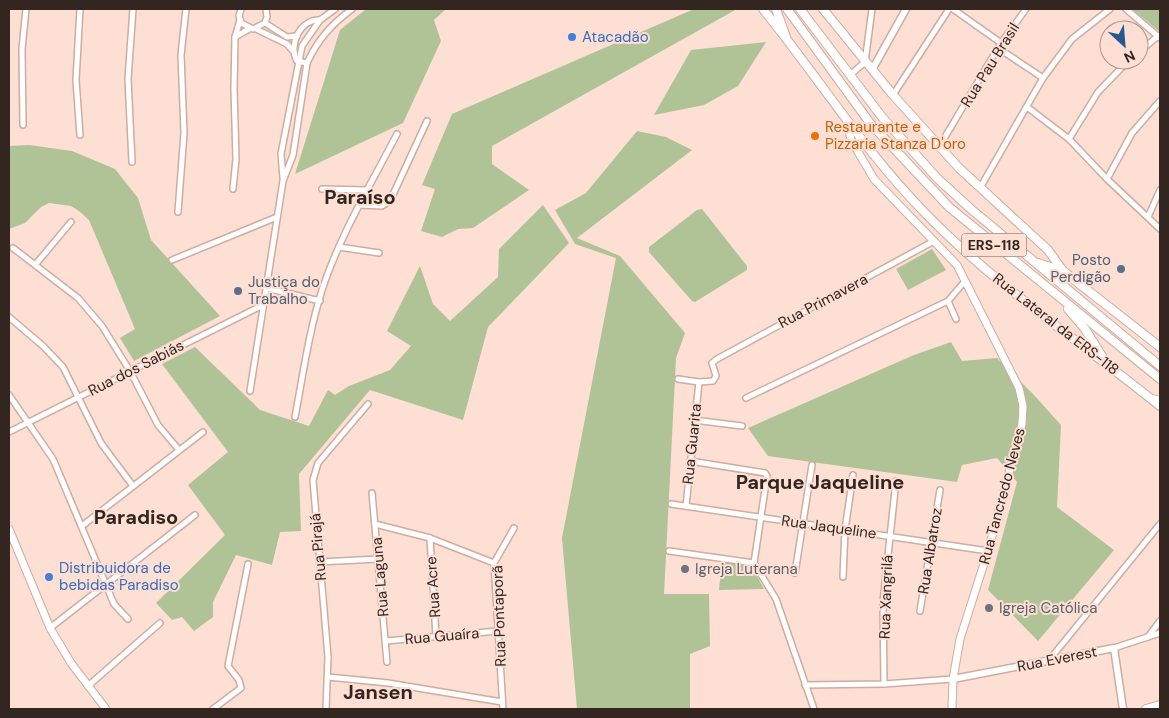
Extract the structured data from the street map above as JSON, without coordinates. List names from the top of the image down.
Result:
{
  "streets": {
    "main road": ["ERS-118", "Rua Lateral da ERS-118", "Rua Tancredo Neves"],
    "street": [
      "Rua Pau Brasil",
      "Rua Primavera",
      "Rua dos Sabiás",
      "Rua Guarita",
      "Rua Jaqueline",
      "Rua Pirajá",
      "Rua Albatroz",
      "Rua Laguna",
      "Rua Acre",
      "Rua Xangrilá",
      "Rua Pontaporã",
      "Rua Guaíra",
      "Rua Everest"
    ]
  },
  "crossings": [
    ["Rua Primavera", "Rua Guarita"],
    ["Rua Primavera", "Rua Tancredo Neves"],
    ["Rua Lateral da ERS-118", "Rua Tancredo Neves"],
    ["Rua Guarita", "Rua Jaqueline"],
    ["Rua Tancredo Neves", "Rua Jaqueline"],
    ["Rua Tancredo Neves", "Rua Everest"],
    ["Rua Jaqueline", "Rua Albatroz"],
    ["Rua Jaqueline", "Rua Xangrilá"],
    ["Rua Laguna", "Rua Guaíra"],
    ["Rua Acre", "Rua Guaíra"],
    ["Rua Pontaporã", "Rua Guaíra"]
  ],
  "districts": [
    "Paraíso",
    "Parque Jaqueline",
    "Paradiso",
    "Jansen"
  ],
  "places": [
    "Atacadão",
    "Restaurante e Pizzaria Stanza D'oro",
    "Posto Perdigão",
    "Justiça do Trabalho",
    "Igreja Luterana",
    "Distribuidora de bebidas Paradiso",
    "Igreja Católica"
  ],
  "north": "bottom right"
}
